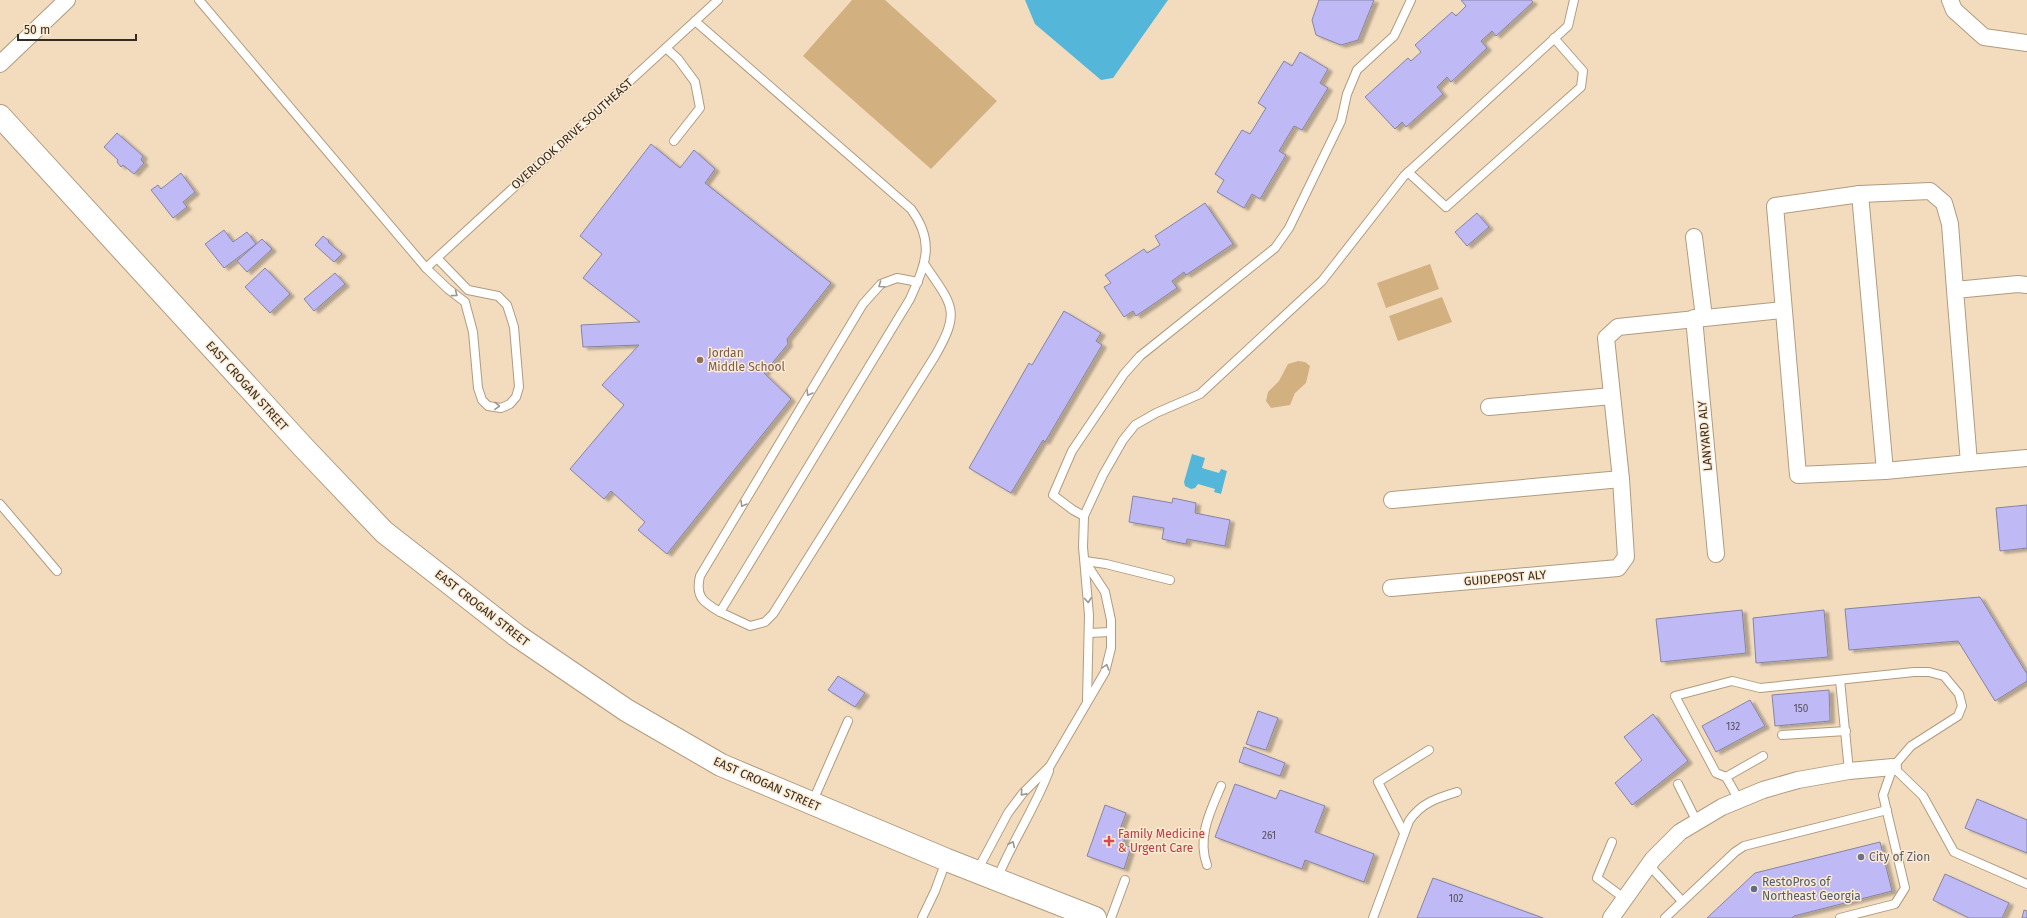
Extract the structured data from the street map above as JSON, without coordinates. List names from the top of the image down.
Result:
{
  "streets": {
    "main road": ["EAST CROGAN STREET"],
    "street": ["LANYARD ALY", "GUIDEPOST ALY"],
    "lane": ["OVERLOOK DRIVE SOUTHEAST"]
  },
  "places": {
    "other": ["Jordan Middle School", "City of Zion", "RestoPros of Northeast Georgia"],
    "health": ["Family Medicine & Urgent Care"]
  },
  "house_numbers": [
    "150",
    "132",
    "261",
    "102"
  ],
  "scale_bar": "50 m"
}
